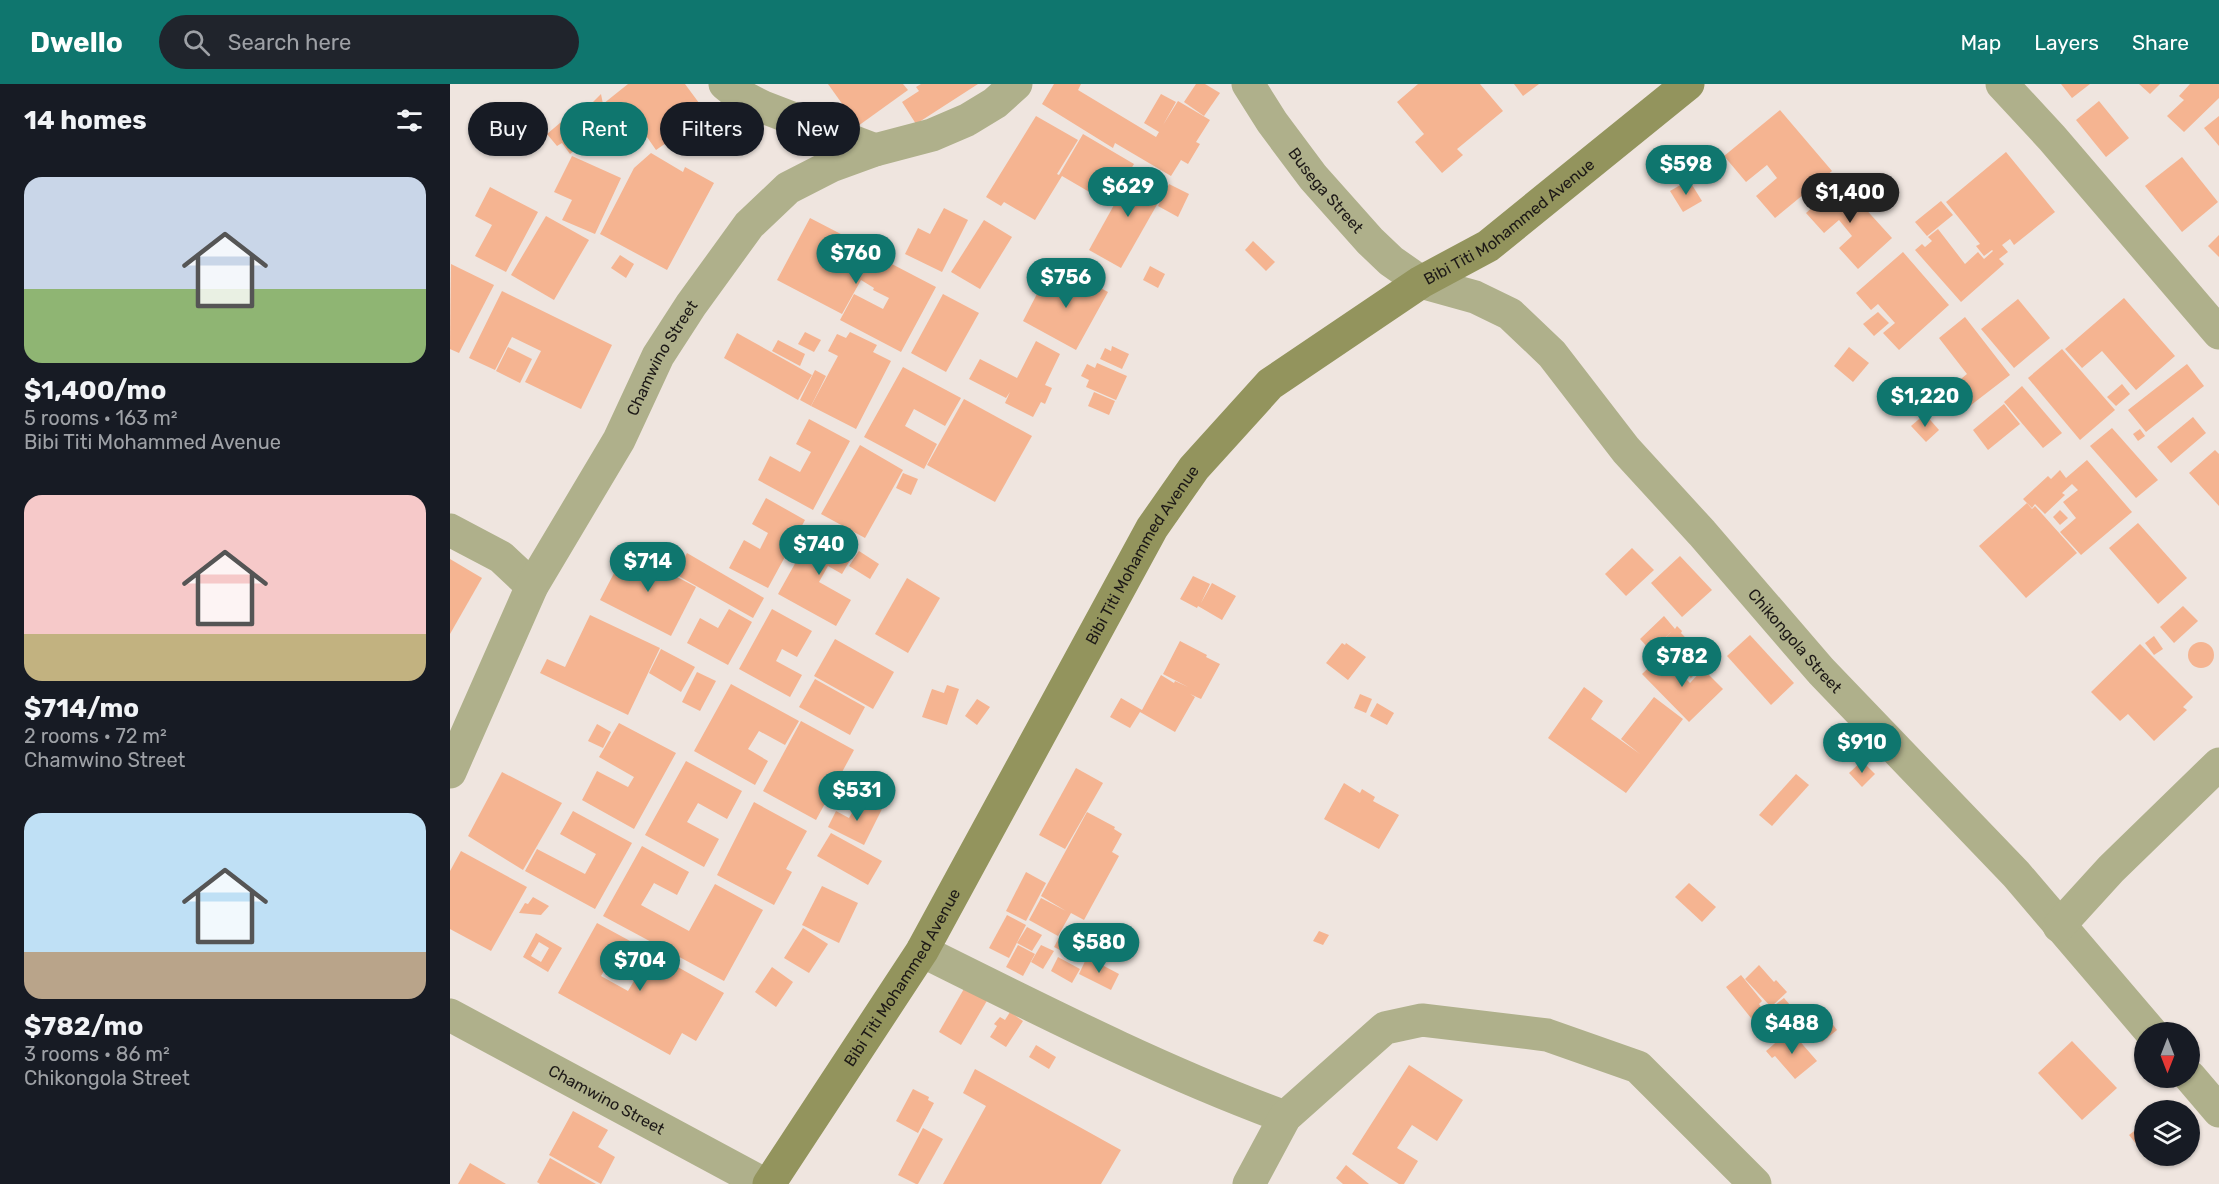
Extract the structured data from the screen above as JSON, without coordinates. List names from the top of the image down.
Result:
{
  "streets": {
    "street": [
      "Busega Street",
      "Bibi Titi Mohammed Avenue",
      "Chamwino Street",
      "Chikongola Street"
    ]
  },
  "crossings": [
    ["Busega Street", "Bibi Titi Mohammed Avenue"],
    ["Busega Street", "Chikongola Street"],
    ["Bibi Titi Mohammed Avenue", "Chikongola Street"]
  ],
  "north": "bottom",
  "page": {
    "header": "Dwello",
    "search": "Search here",
    "nav": ["Map", "Layers", "Share"],
    "heading": "14 homes",
    "chip": [
      "Buy",
      "Rent",
      "Filters",
      "New"
    ],
    "price": [
      "$598",
      "$629",
      "$1,400",
      "$760",
      "$756",
      "$1,220",
      "$740",
      "$714",
      "$782",
      "$910",
      "$531",
      "$580",
      "$704",
      "$488"
    ],
    "list": [
      {
        "name": "$1,400/mo",
        "note": "5 rooms · 163 m² · Bibi Titi Mohammed Avenue"
      },
      {
        "name": "$714/mo",
        "note": "2 rooms · 72 m² · Chamwino Street"
      },
      {
        "name": "$782/mo",
        "note": "3 rooms · 86 m² · Chikongola Street"
      }
    ]
  }
}
